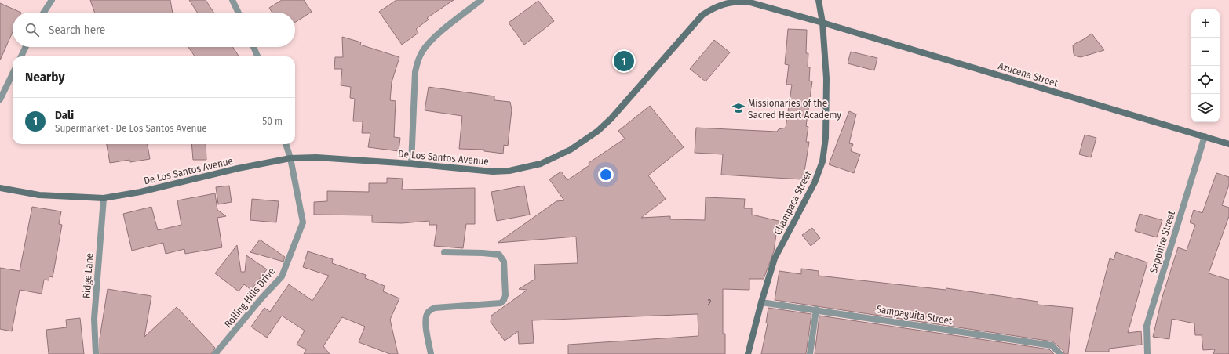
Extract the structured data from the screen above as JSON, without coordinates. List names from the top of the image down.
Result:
{
  "streets": {
    "street": [
      "Azucena Street",
      "De Los Santos Avenue",
      "Champaca Street",
      "Sapphire Street",
      "Ridge Lane",
      "Rolling Hills Drive",
      "Sampaguita Street"
    ]
  },
  "crossings": [
    ["Azucena Street", "De Los Santos Avenue"],
    ["Azucena Street", "Champaca Street"],
    ["Azucena Street", "Sapphire Street"],
    ["De Los Santos Avenue", "Champaca Street"],
    ["De Los Santos Avenue", "Ridge Lane"],
    ["De Los Santos Avenue", "Rolling Hills Drive"],
    ["Champaca Street", "Sampaguita Street"]
  ],
  "places": {
    "school or university": ["Missionaries of the Sacred Heart Academy"]
  },
  "house_numbers": ["2"],
  "page": {
    "map_buttons": ["+", "−"],
    "search": "Search here",
    "pins": "1",
    "heading": "Nearby",
    "list": [
      {
        "mark": "1",
        "name": "Dali",
        "note": "Supermarket · De Los Santos Avenue",
        "value": "50 m"
      }
    ]
  }
}
